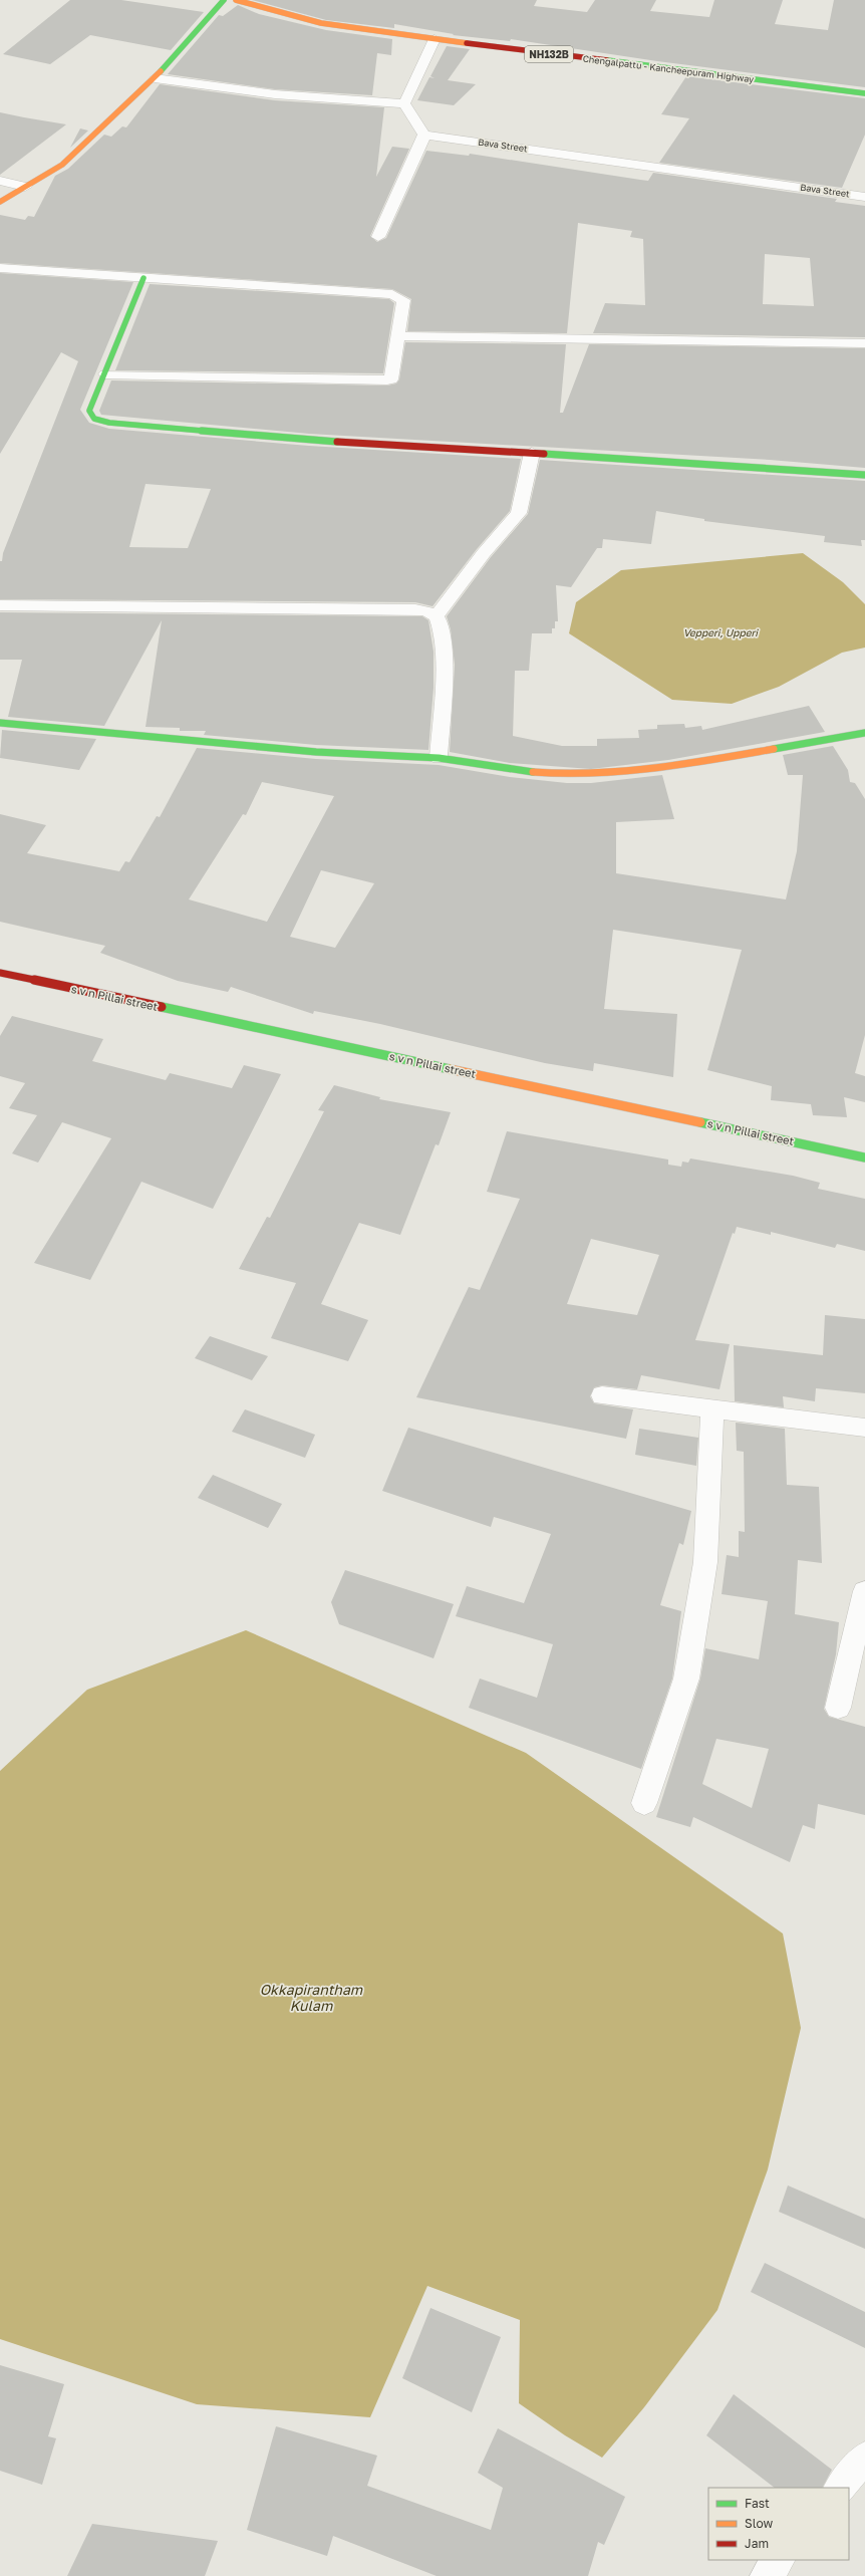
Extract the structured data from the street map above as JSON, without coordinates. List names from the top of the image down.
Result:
{
  "streets": {
    "main road": ["NH132B", "Chengalpattu - Kancheepuram Highway", "s v n Pillai street"],
    "street": ["Bava Street"]
  },
  "water": ["Vepperi, Upperi", "Okkapirantham Kulam"],
  "legend": ["Fast", "Slow", "Jam"]
}
